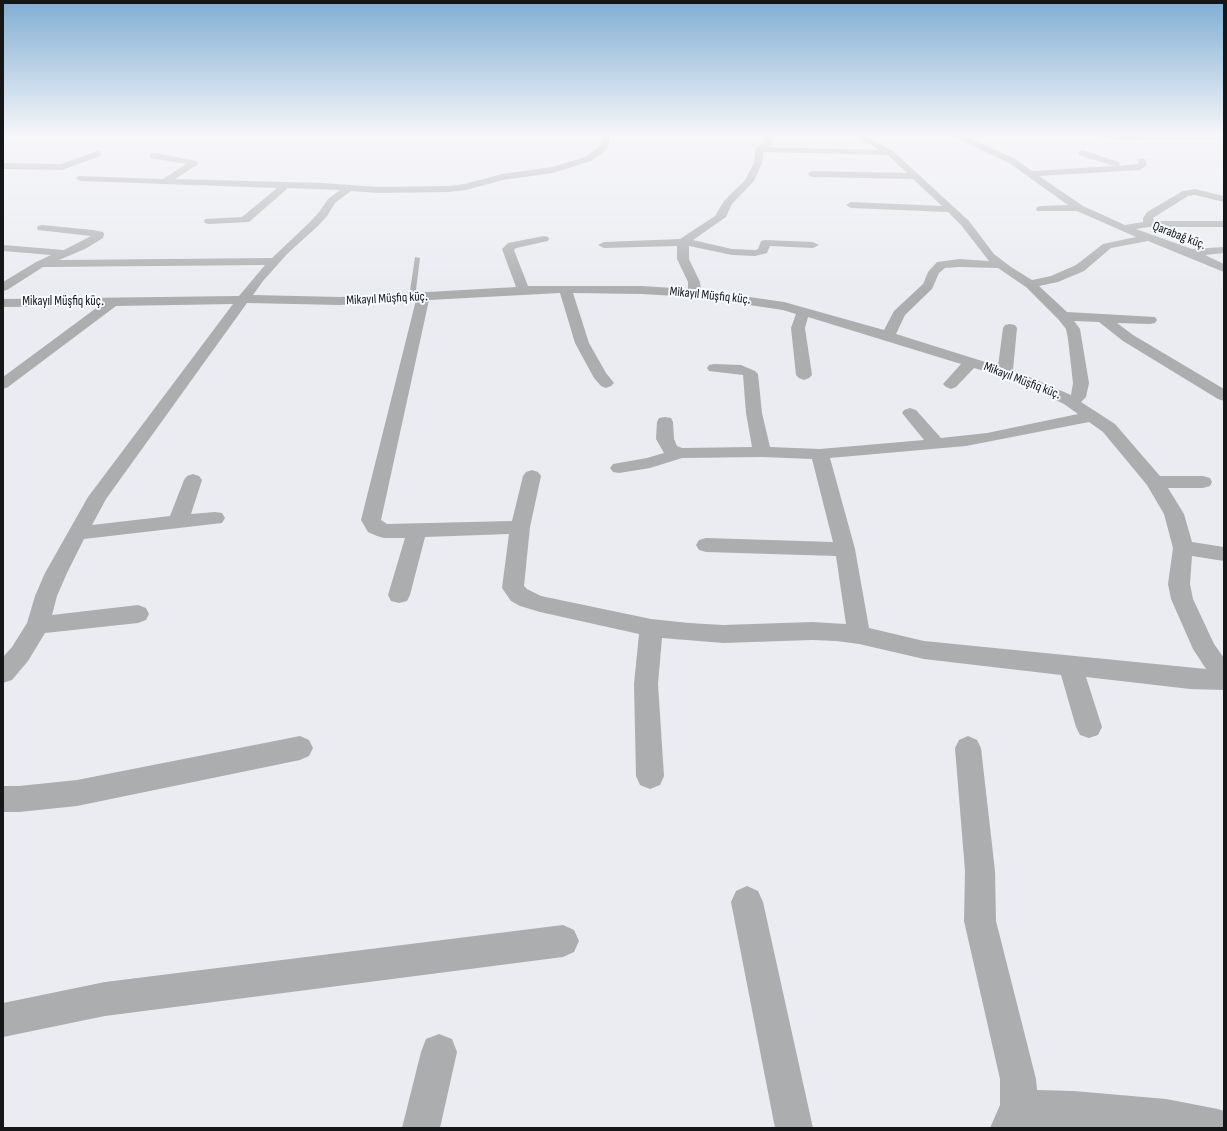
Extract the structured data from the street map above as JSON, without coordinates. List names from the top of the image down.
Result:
{
  "streets": {
    "street": ["Qarabağ küç.", "Mikayıl Müşfiq küç."]
  }
}
